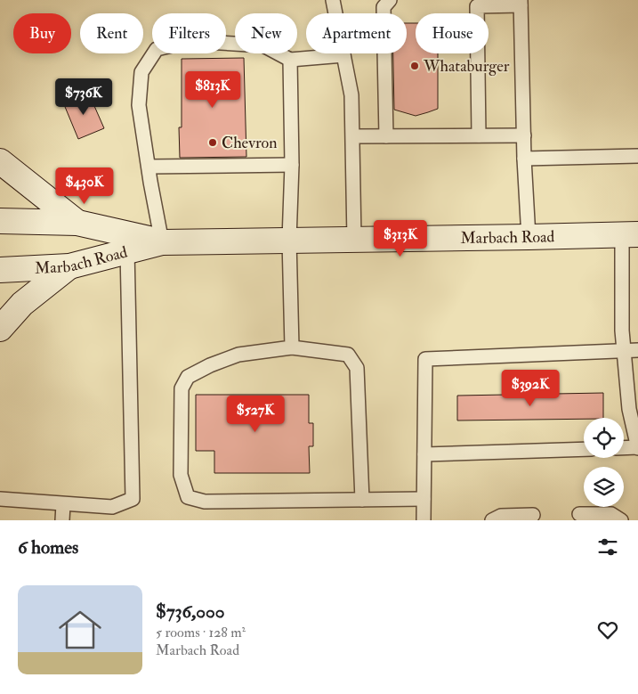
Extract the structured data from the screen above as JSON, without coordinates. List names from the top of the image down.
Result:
{
  "streets": {
    "main road": ["Marbach Road"]
  },
  "places": ["Whataburger", "Chevron"],
  "page": {
    "chip": [
      "Buy",
      "Rent",
      "Filters",
      "New",
      "Apartment",
      "House"
    ],
    "price": [
      "$813K",
      "$736K",
      "$430K",
      "$313K",
      "$392K",
      "$527K"
    ],
    "heading": "6 homes",
    "list": [
      {
        "name": "$736,000",
        "note": "5 rooms · 128 m² · Marbach Road"
      }
    ]
  }
}
